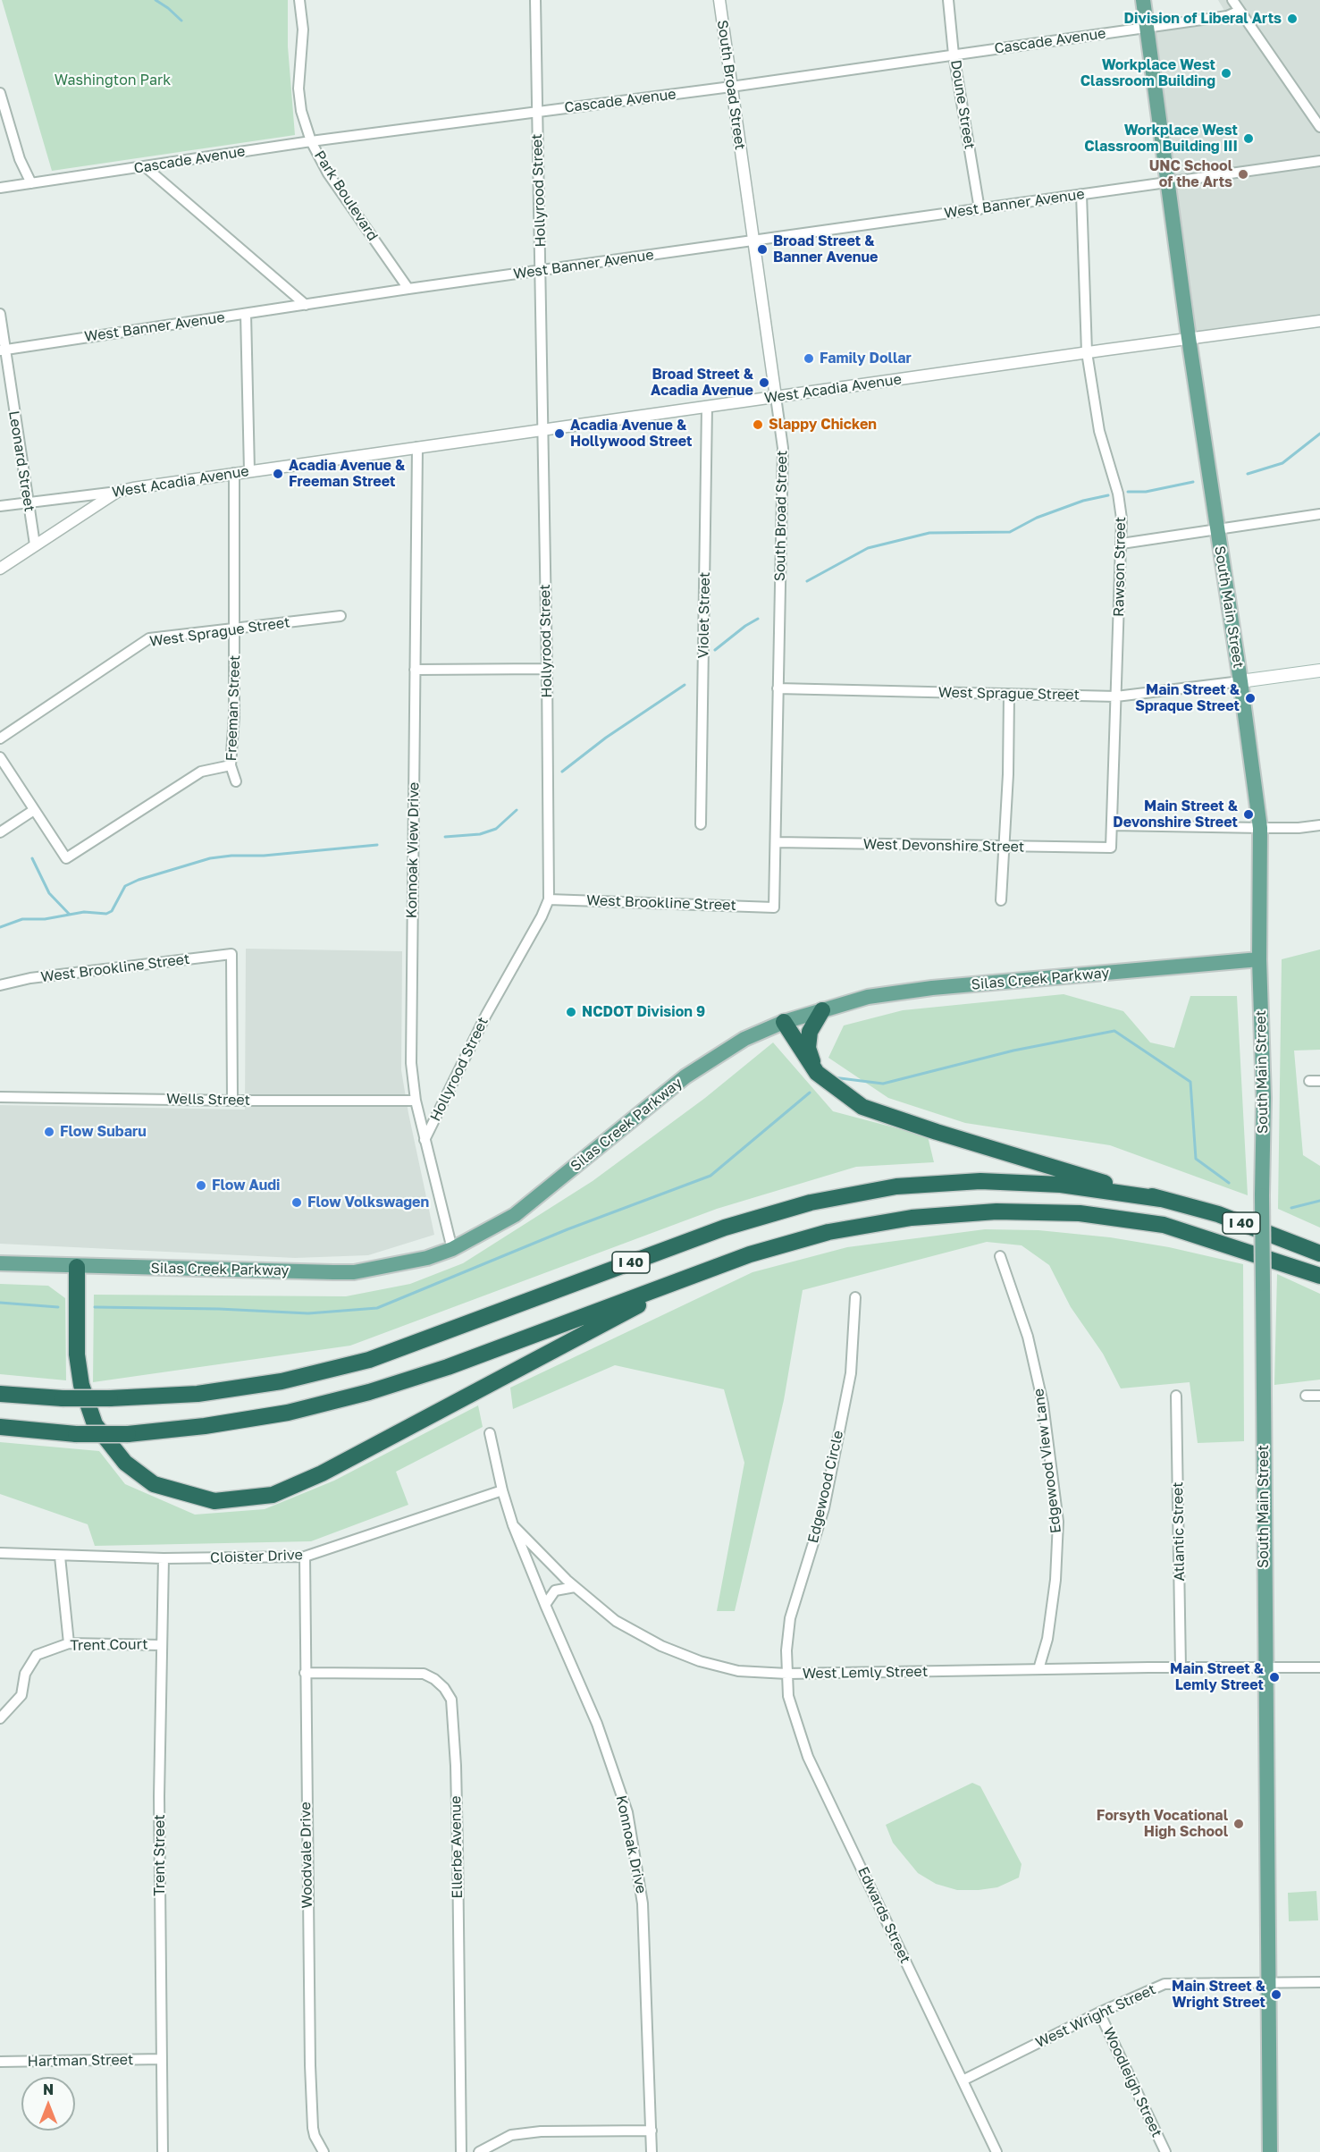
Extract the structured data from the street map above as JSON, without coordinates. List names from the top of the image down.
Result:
{
  "streets": {
    "highway": ["I 40"],
    "main road": ["South Main Street", "Silas Creek Parkway"],
    "street": [
      "Cascade Avenue",
      "South Broad Street",
      "Doune Street",
      "Hollyrood Street",
      "Park Boulevard",
      "West Banner Avenue",
      "West Acadia Avenue",
      "Leonard Street",
      "Rawson Street",
      "Violet Street",
      "West Sprague Street",
      "Freeman Street",
      "West Devonshire Street",
      "Konnoak View Drive",
      "West Brookline Street",
      "Wells Street",
      "Edgewood View Lane",
      "Edgewood Circle",
      "Atlantic Street",
      "Cloister Drive",
      "Trent Court",
      "West Lemly Street",
      "Konnoak Drive",
      "Ellerbe Avenue",
      "Trent Street",
      "Woodvale Drive",
      "Edwards Street",
      "West Wright Street",
      "Hartman Street",
      "Woodleigh Street"
    ]
  },
  "crossings": [
    ["Cascade Avenue", "South Broad Street"],
    ["Cascade Avenue", "Doune Street"],
    ["Cascade Avenue", "Hollyrood Street"],
    ["Cascade Avenue", "Park Boulevard"],
    ["Cascade Avenue", "South Main Street"],
    ["South Broad Street", "West Banner Avenue"],
    ["South Broad Street", "West Acadia Avenue"],
    ["South Broad Street", "West Sprague Street"],
    ["South Broad Street", "West Devonshire Street"],
    ["South Broad Street", "West Brookline Street"],
    ["Doune Street", "West Banner Avenue"],
    ["Hollyrood Street", "West Banner Avenue"],
    ["Hollyrood Street", "West Acadia Avenue"],
    ["Hollyrood Street", "Konnoak View Drive"],
    ["Hollyrood Street", "West Brookline Street"],
    ["Park Boulevard", "West Banner Avenue"],
    ["West Banner Avenue", "Leonard Street"],
    ["West Banner Avenue", "Rawson Street"],
    ["West Banner Avenue", "South Main Street"],
    ["West Acadia Avenue", "Leonard Street"],
    ["West Acadia Avenue", "Rawson Street"],
    ["West Acadia Avenue", "South Main Street"],
    ["West Acadia Avenue", "Violet Street"],
    ["West Acadia Avenue", "Freeman Street"],
    ["West Acadia Avenue", "Konnoak View Drive"],
    ["Rawson Street", "West Sprague Street"],
    ["Rawson Street", "West Devonshire Street"],
    ["South Main Street", "West Sprague Street"],
    ["South Main Street", "Silas Creek Parkway"],
    ["South Main Street", "West Lemly Street"],
    ["South Main Street", "West Wright Street"],
    ["West Sprague Street", "Freeman Street"],
    ["Konnoak View Drive", "Silas Creek Parkway"],
    ["Konnoak View Drive", "Wells Street"],
    ["West Brookline Street", "Wells Street"],
    ["Edgewood View Lane", "West Lemly Street"],
    ["Edgewood Circle", "West Lemly Street"],
    ["Edgewood Circle", "Edwards Street"],
    ["Atlantic Street", "West Lemly Street"],
    ["Cloister Drive", "Konnoak Drive"],
    ["Cloister Drive", "Trent Street"],
    ["Cloister Drive", "Woodvale Drive"],
    ["Trent Court", "Trent Street"],
    ["West Lemly Street", "Konnoak Drive"],
    ["West Lemly Street", "Edwards Street"],
    ["Ellerbe Avenue", "Woodvale Drive"],
    ["Trent Street", "Hartman Street"],
    ["Edwards Street", "West Wright Street"],
    ["West Wright Street", "Woodleigh Street"]
  ],
  "parks": ["Washington Park"],
  "places": [
    "Division of Liberal Arts",
    "Workplace West Classroom Building",
    "Workplace West Classroom Building III",
    "UNC School of the Arts",
    "Broad Street & Banner Avenue",
    "Family Dollar",
    "Broad Street & Acadia Avenue",
    "Slappy Chicken",
    "Acadia Avenue & Hollywood Street",
    "Acadia Avenue & Freeman Street",
    "Main Street & Spraque Street",
    "Main Street & Devonshire Street",
    "NCDOT Division 9",
    "Flow Subaru",
    "Flow Audi",
    "Flow Volkswagen",
    "Main Street & Lemly Street",
    "Forsyth Vocational High School",
    "Main Street & Wright Street"
  ],
  "north": "top"
}
